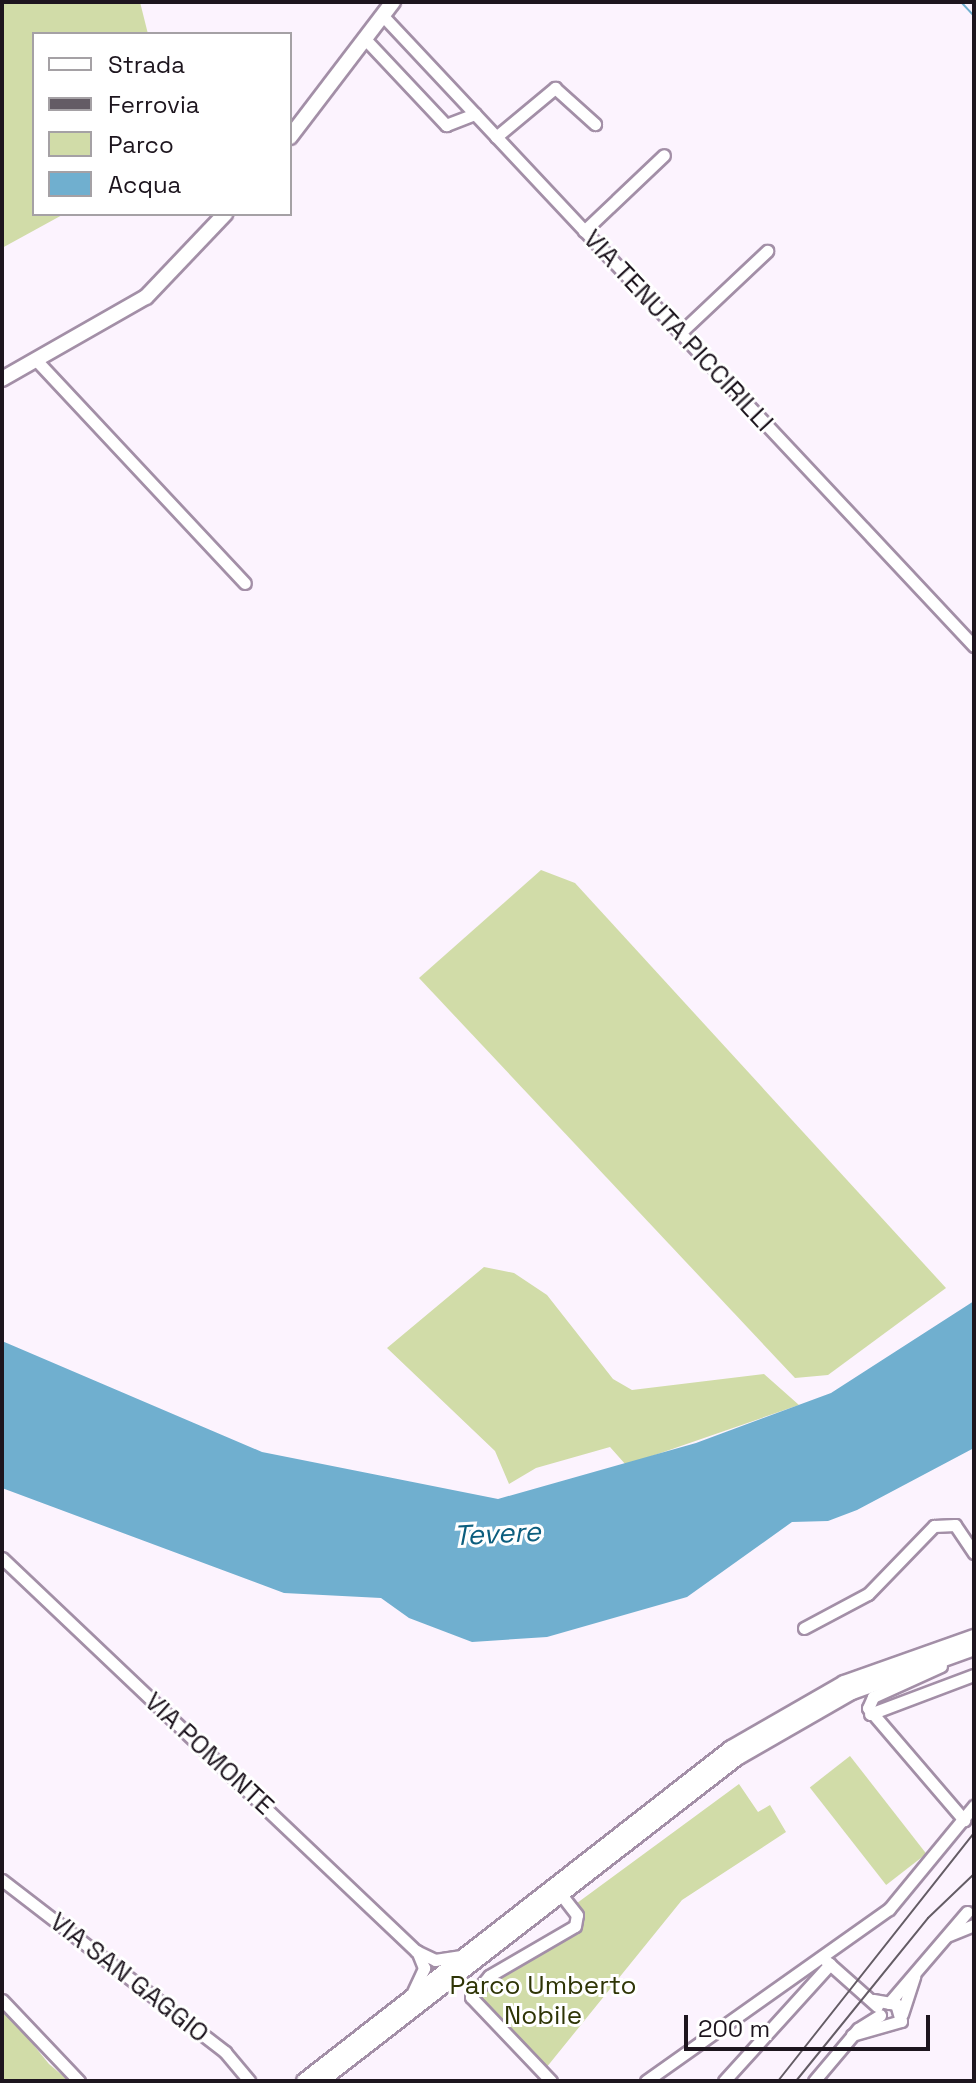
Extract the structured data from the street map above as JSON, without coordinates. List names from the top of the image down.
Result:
{
  "streets": {
    "street": ["VIA TENUTA PICCIRILLI", "VIA POMONTE", "VIA SAN GAGGIO"]
  },
  "water": ["Tevere"],
  "parks": ["Parco Umberto Nobile"],
  "legend": [
    "Strada",
    "Ferrovia",
    "Parco",
    "Acqua"
  ],
  "scale_bar": "200 m"
}
